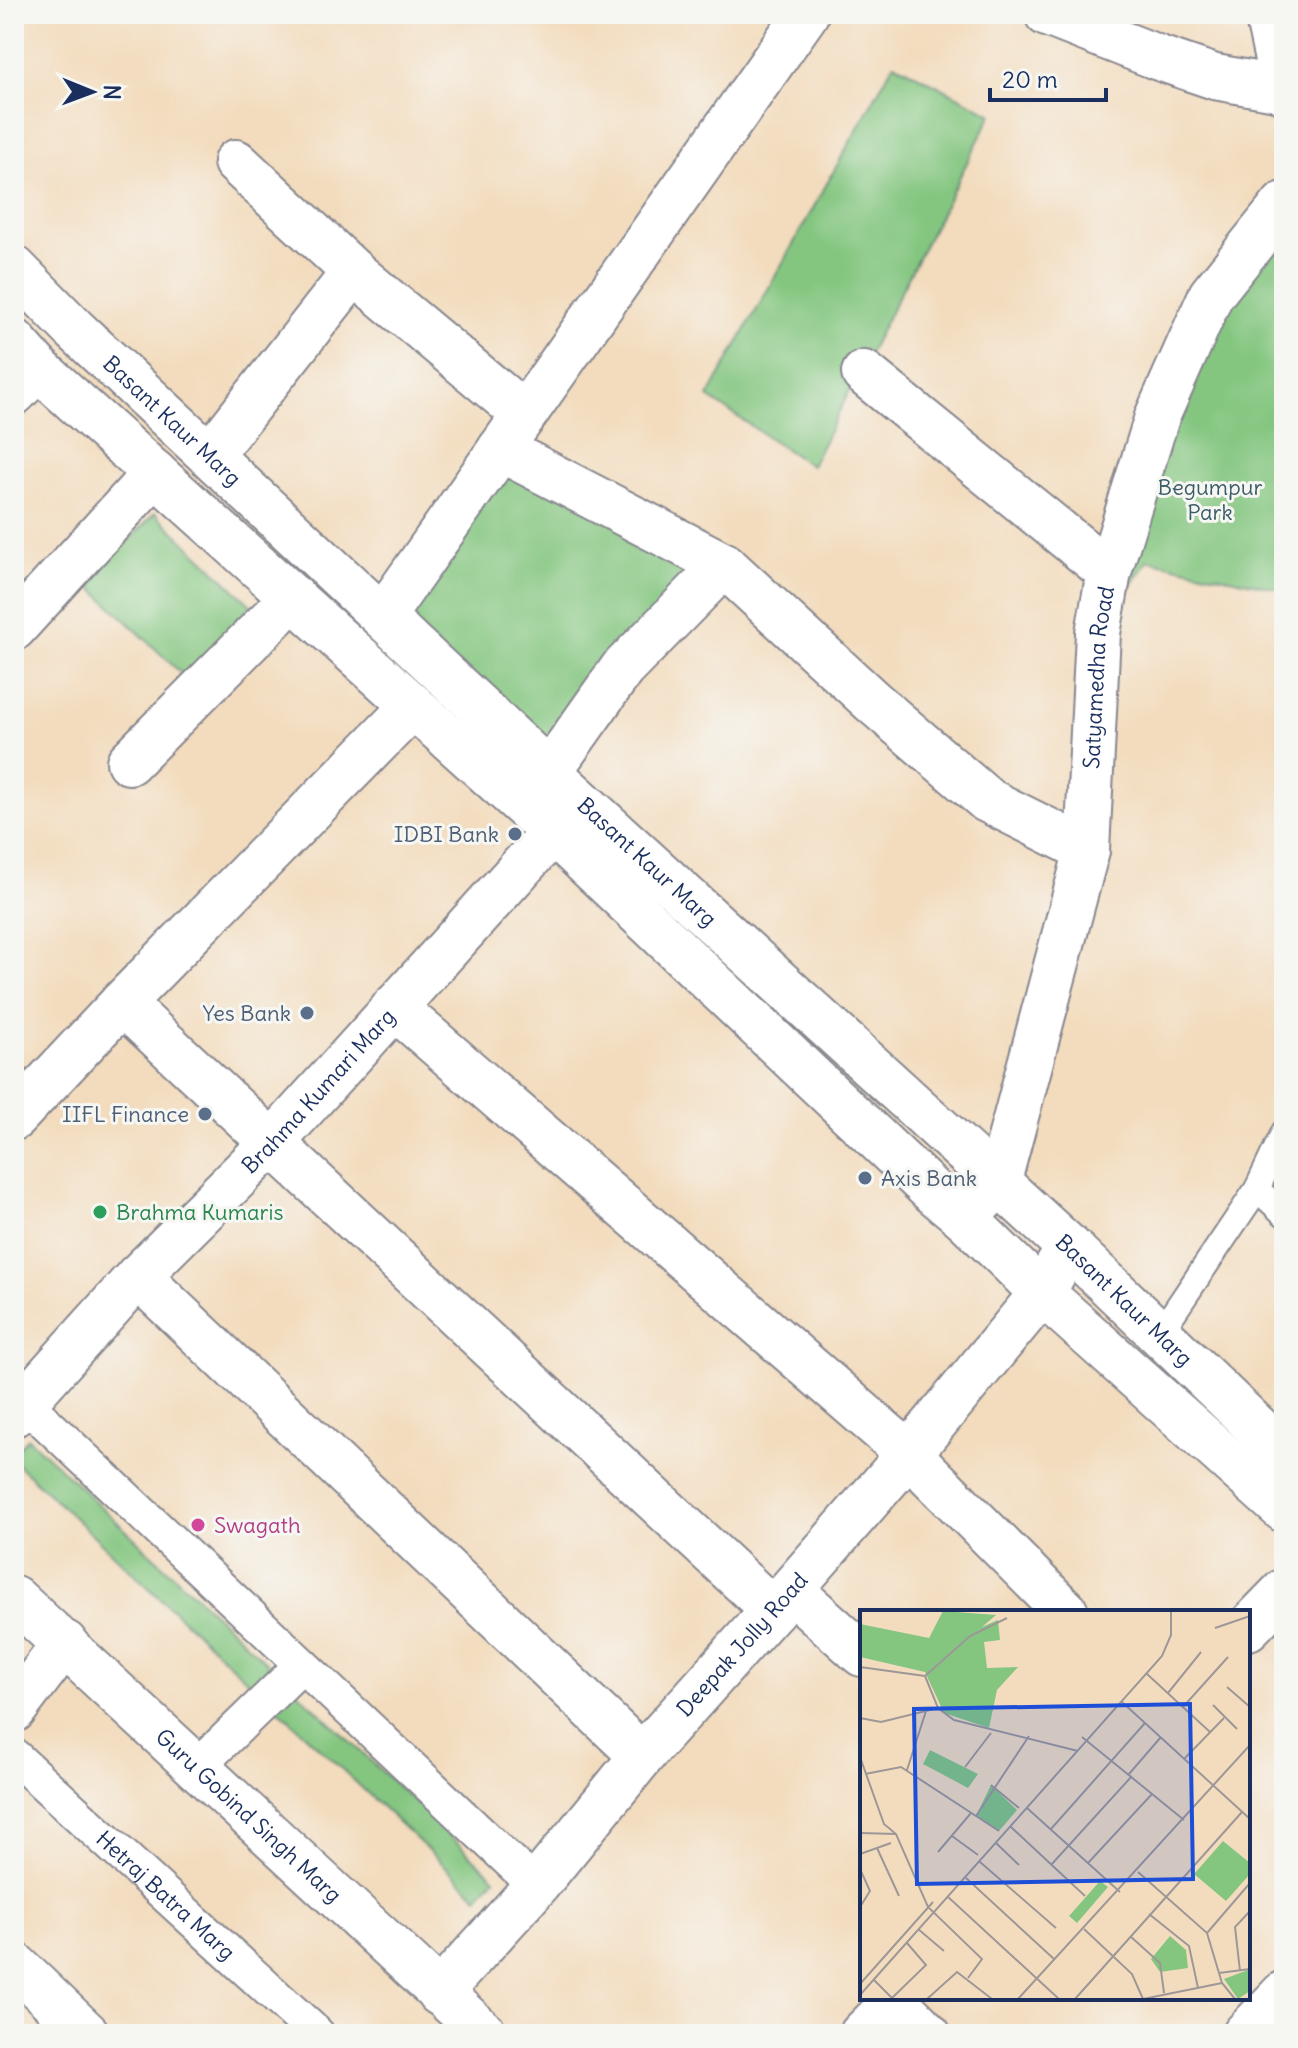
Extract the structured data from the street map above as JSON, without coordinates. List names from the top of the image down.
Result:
{
  "streets": {
    "street": [
      "Basant Kaur Marg",
      "Satyamedha Road",
      "Brahma Kumari Marg",
      "Deepak Jolly Road",
      "Guru Gobind Singh Marg",
      "Hetraj Batra Marg"
    ]
  },
  "crossings": [
    ["Basant Kaur Marg", "Satyamedha Road"],
    ["Basant Kaur Marg", "Brahma Kumari Marg"],
    ["Basant Kaur Marg", "Deepak Jolly Road"],
    ["Deepak Jolly Road", "Guru Gobind Singh Marg"]
  ],
  "parks": ["Begumpur Park"],
  "places": [
    "IDBI Bank",
    "Yes Bank",
    "IIFL Finance",
    "Axis Bank",
    "Brahma Kumaris",
    "Swagath"
  ],
  "scale_bar": "20 m",
  "north": "right"
}
